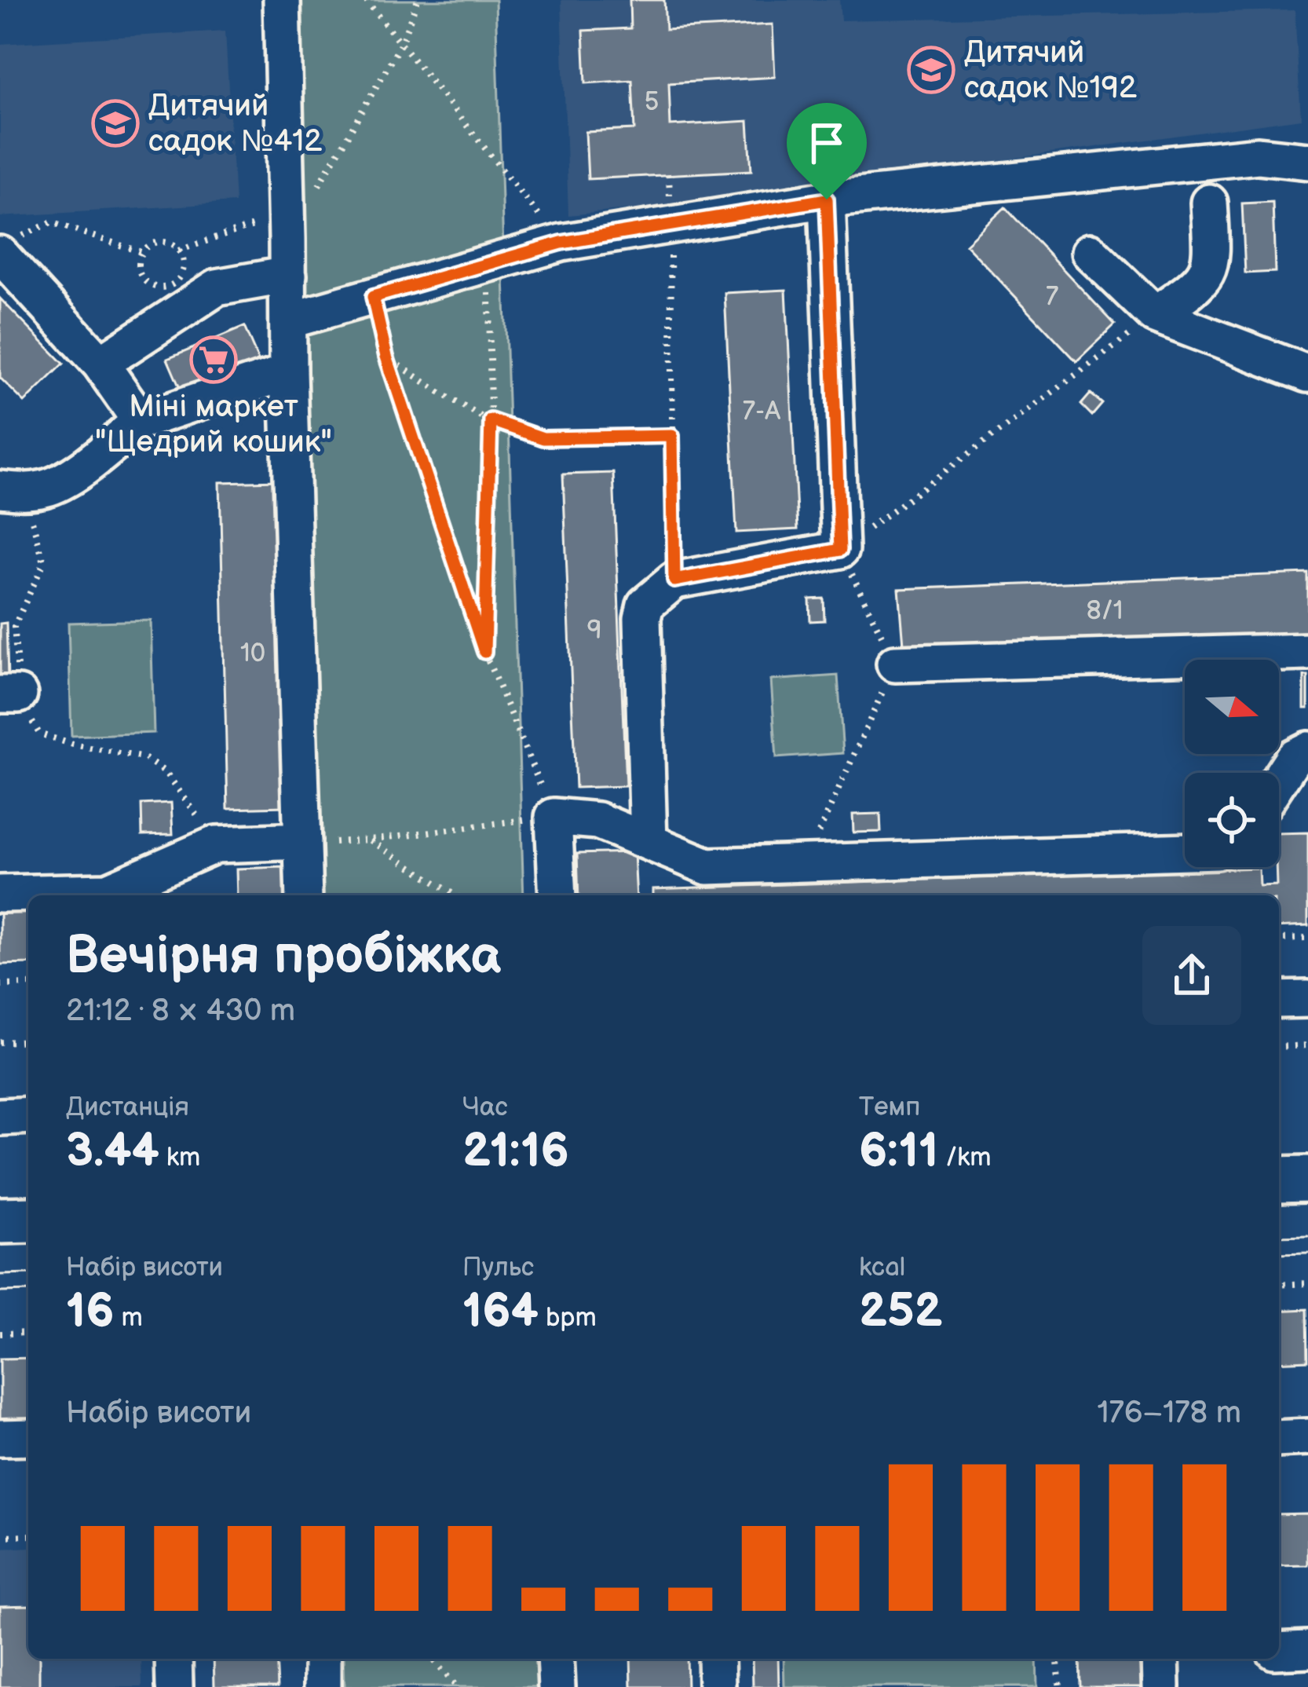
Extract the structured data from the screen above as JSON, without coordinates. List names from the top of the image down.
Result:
{
  "places": {
    "school or university": ["Дитячий садок №192", "Дитячий садок №412"],
    "supermarket": ["Міні маркет \"Щедрий кошик\""]
  },
  "house_numbers": [
    "5",
    "7",
    "7-А",
    "8/1",
    "9",
    "10"
  ],
  "north": "right",
  "page": {
    "heading": ["Вечірня пробіжка", "21:12 · 8 × 430 m"],
    "stats": [
      ["Дистанція", "3.44 km"],
      ["Час", "21:16"],
      ["Темп", "6:11 /km"],
      ["Набір висоти", "16 m"],
      ["Пульс", "164 bpm"],
      ["kcal", "252"]
    ],
    "chart": ["Набір висоти", "176–178 m"]
  }
}
